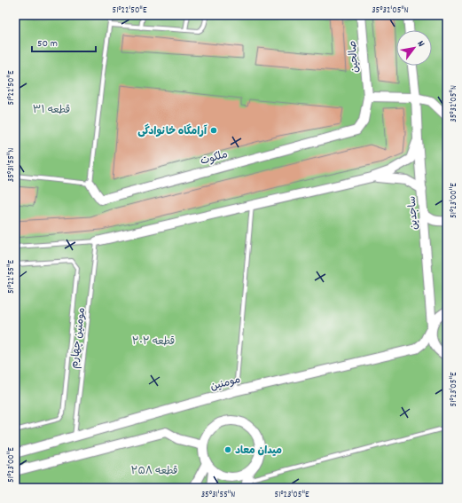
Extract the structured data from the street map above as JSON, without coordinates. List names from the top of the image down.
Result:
{
  "streets": {
    "street": [
      "صالحین",
      "ملکوت",
      "ساجدین",
      "مومنین"
    ],
    "lane": ["مومنین چهارم"]
  },
  "crossings": [
    ["صالحین", "ملکوت"],
    ["ساجدین", "مومنین"],
    ["مومنین چهارم", "مومنین"]
  ],
  "parks": ["قطعه ۳۱", "قطعه ۲۰۲", "قطعه ۲۵۸"],
  "places": ["آرامگاه خانوادگی", "میدان معاد"],
  "scale_bar": "50 m",
  "north": "top right",
  "coordinates": [
    "51°22'50\"E",
    "35°32'05\"N",
    "35°31'55\"N",
    "51°23'00\"E",
    "51°22'55\"E",
    "51°23'05\"E"
  ]
}
